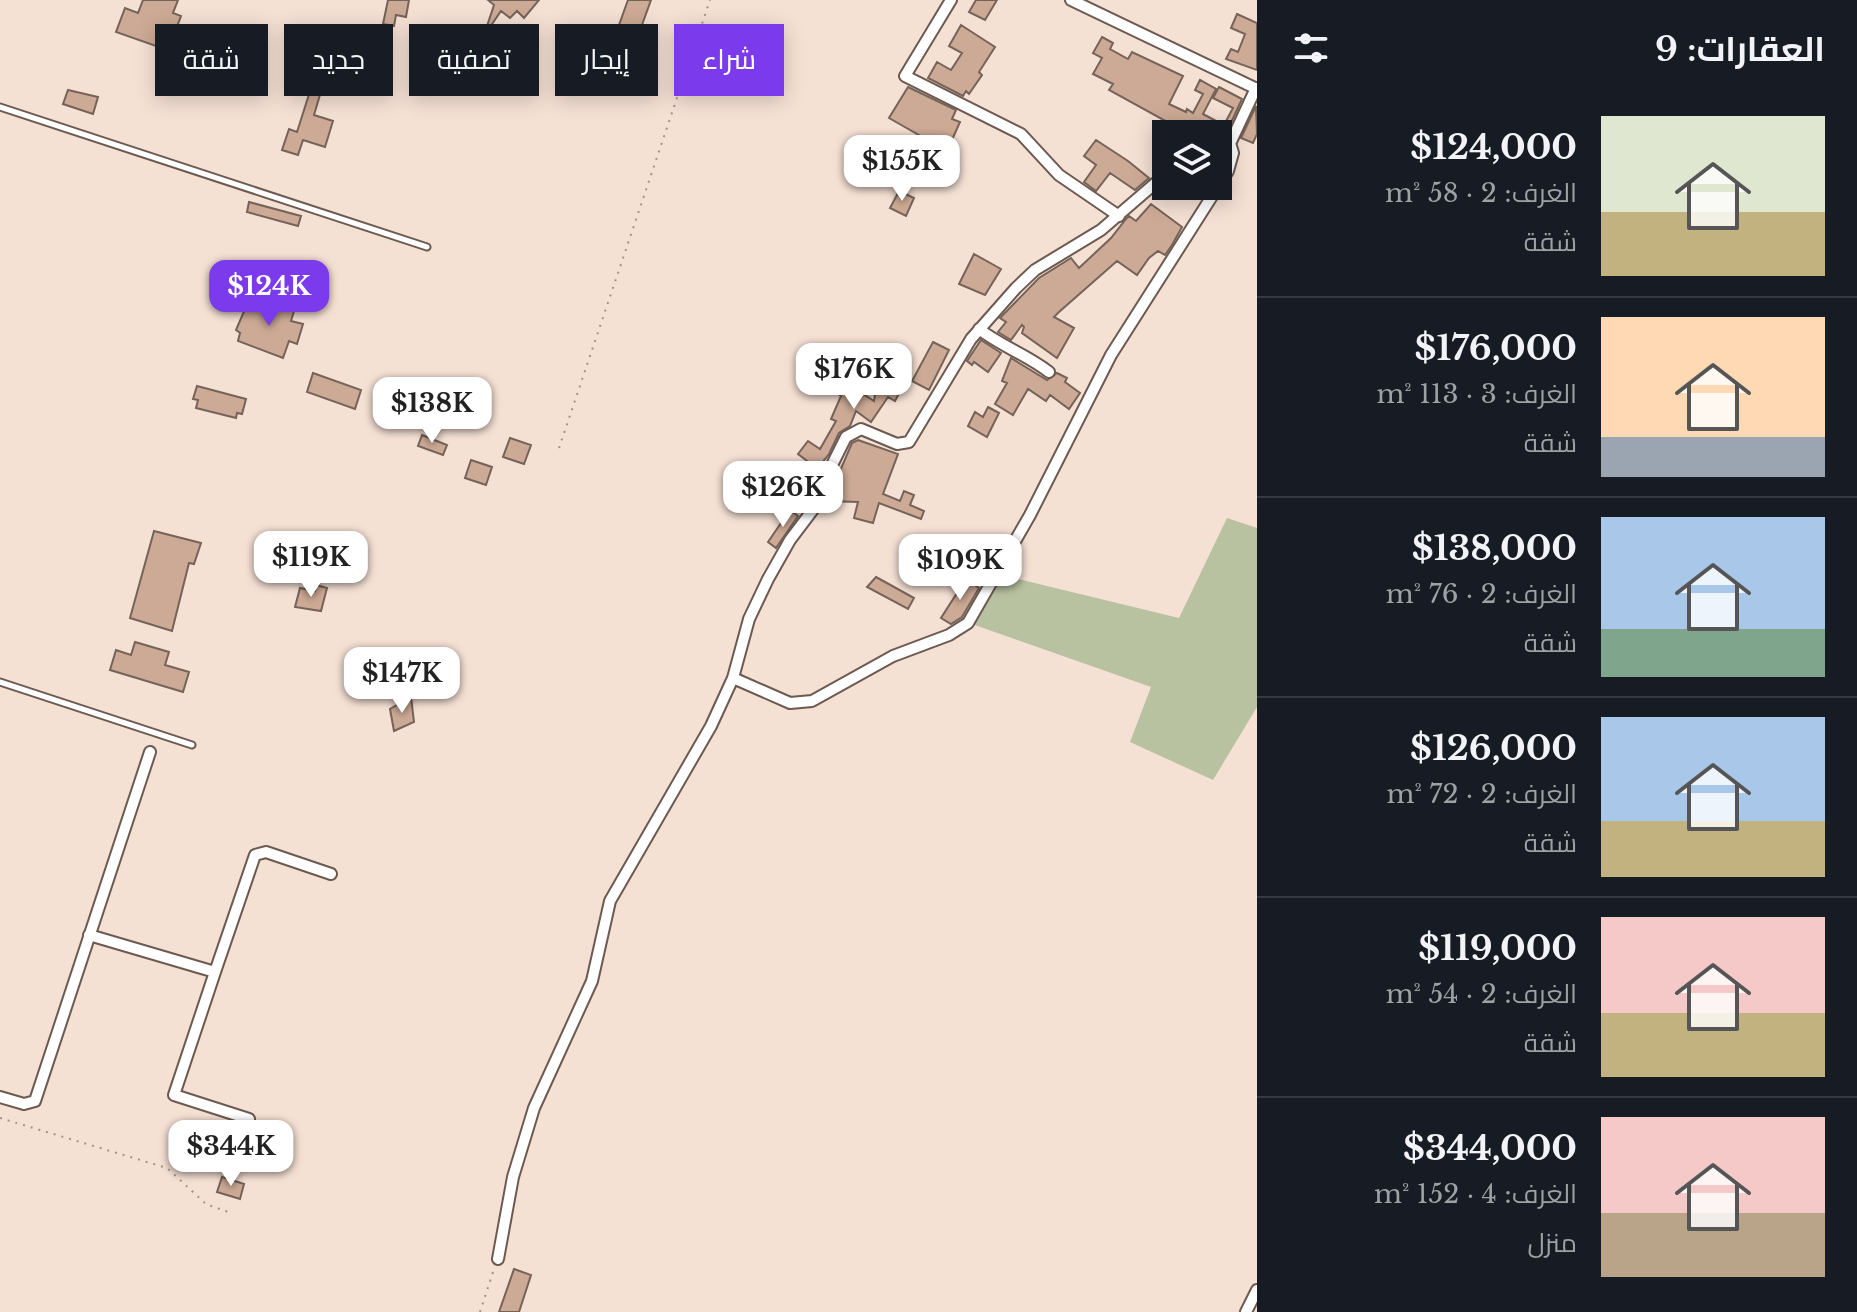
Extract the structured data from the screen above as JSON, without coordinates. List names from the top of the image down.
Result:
{
  "page": {
    "heading": "العقارات: 9",
    "chip": [
      "شراء",
      "إيجار",
      "تصفية",
      "جديد",
      "شقة"
    ],
    "list": [
      {
        "name": "$124,000",
        "note": "الغرف: 2 · 58 m² · شقة"
      },
      {
        "name": "$176,000",
        "note": "الغرف: 3 · 113 m² · شقة"
      },
      {
        "name": "$138,000",
        "note": "الغرف: 2 · 76 m² · شقة"
      },
      {
        "name": "$126,000",
        "note": "الغرف: 2 · 72 m² · شقة"
      },
      {
        "name": "$119,000",
        "note": "الغرف: 2 · 54 m² · شقة"
      },
      {
        "name": "$344,000",
        "note": "الغرف: 4 · 152 m² · منزل"
      }
    ],
    "price": [
      "$155K",
      "$124K",
      "$176K",
      "$138K",
      "$126K",
      "$119K",
      "$109K",
      "$147K",
      "$344K"
    ]
  }
}
